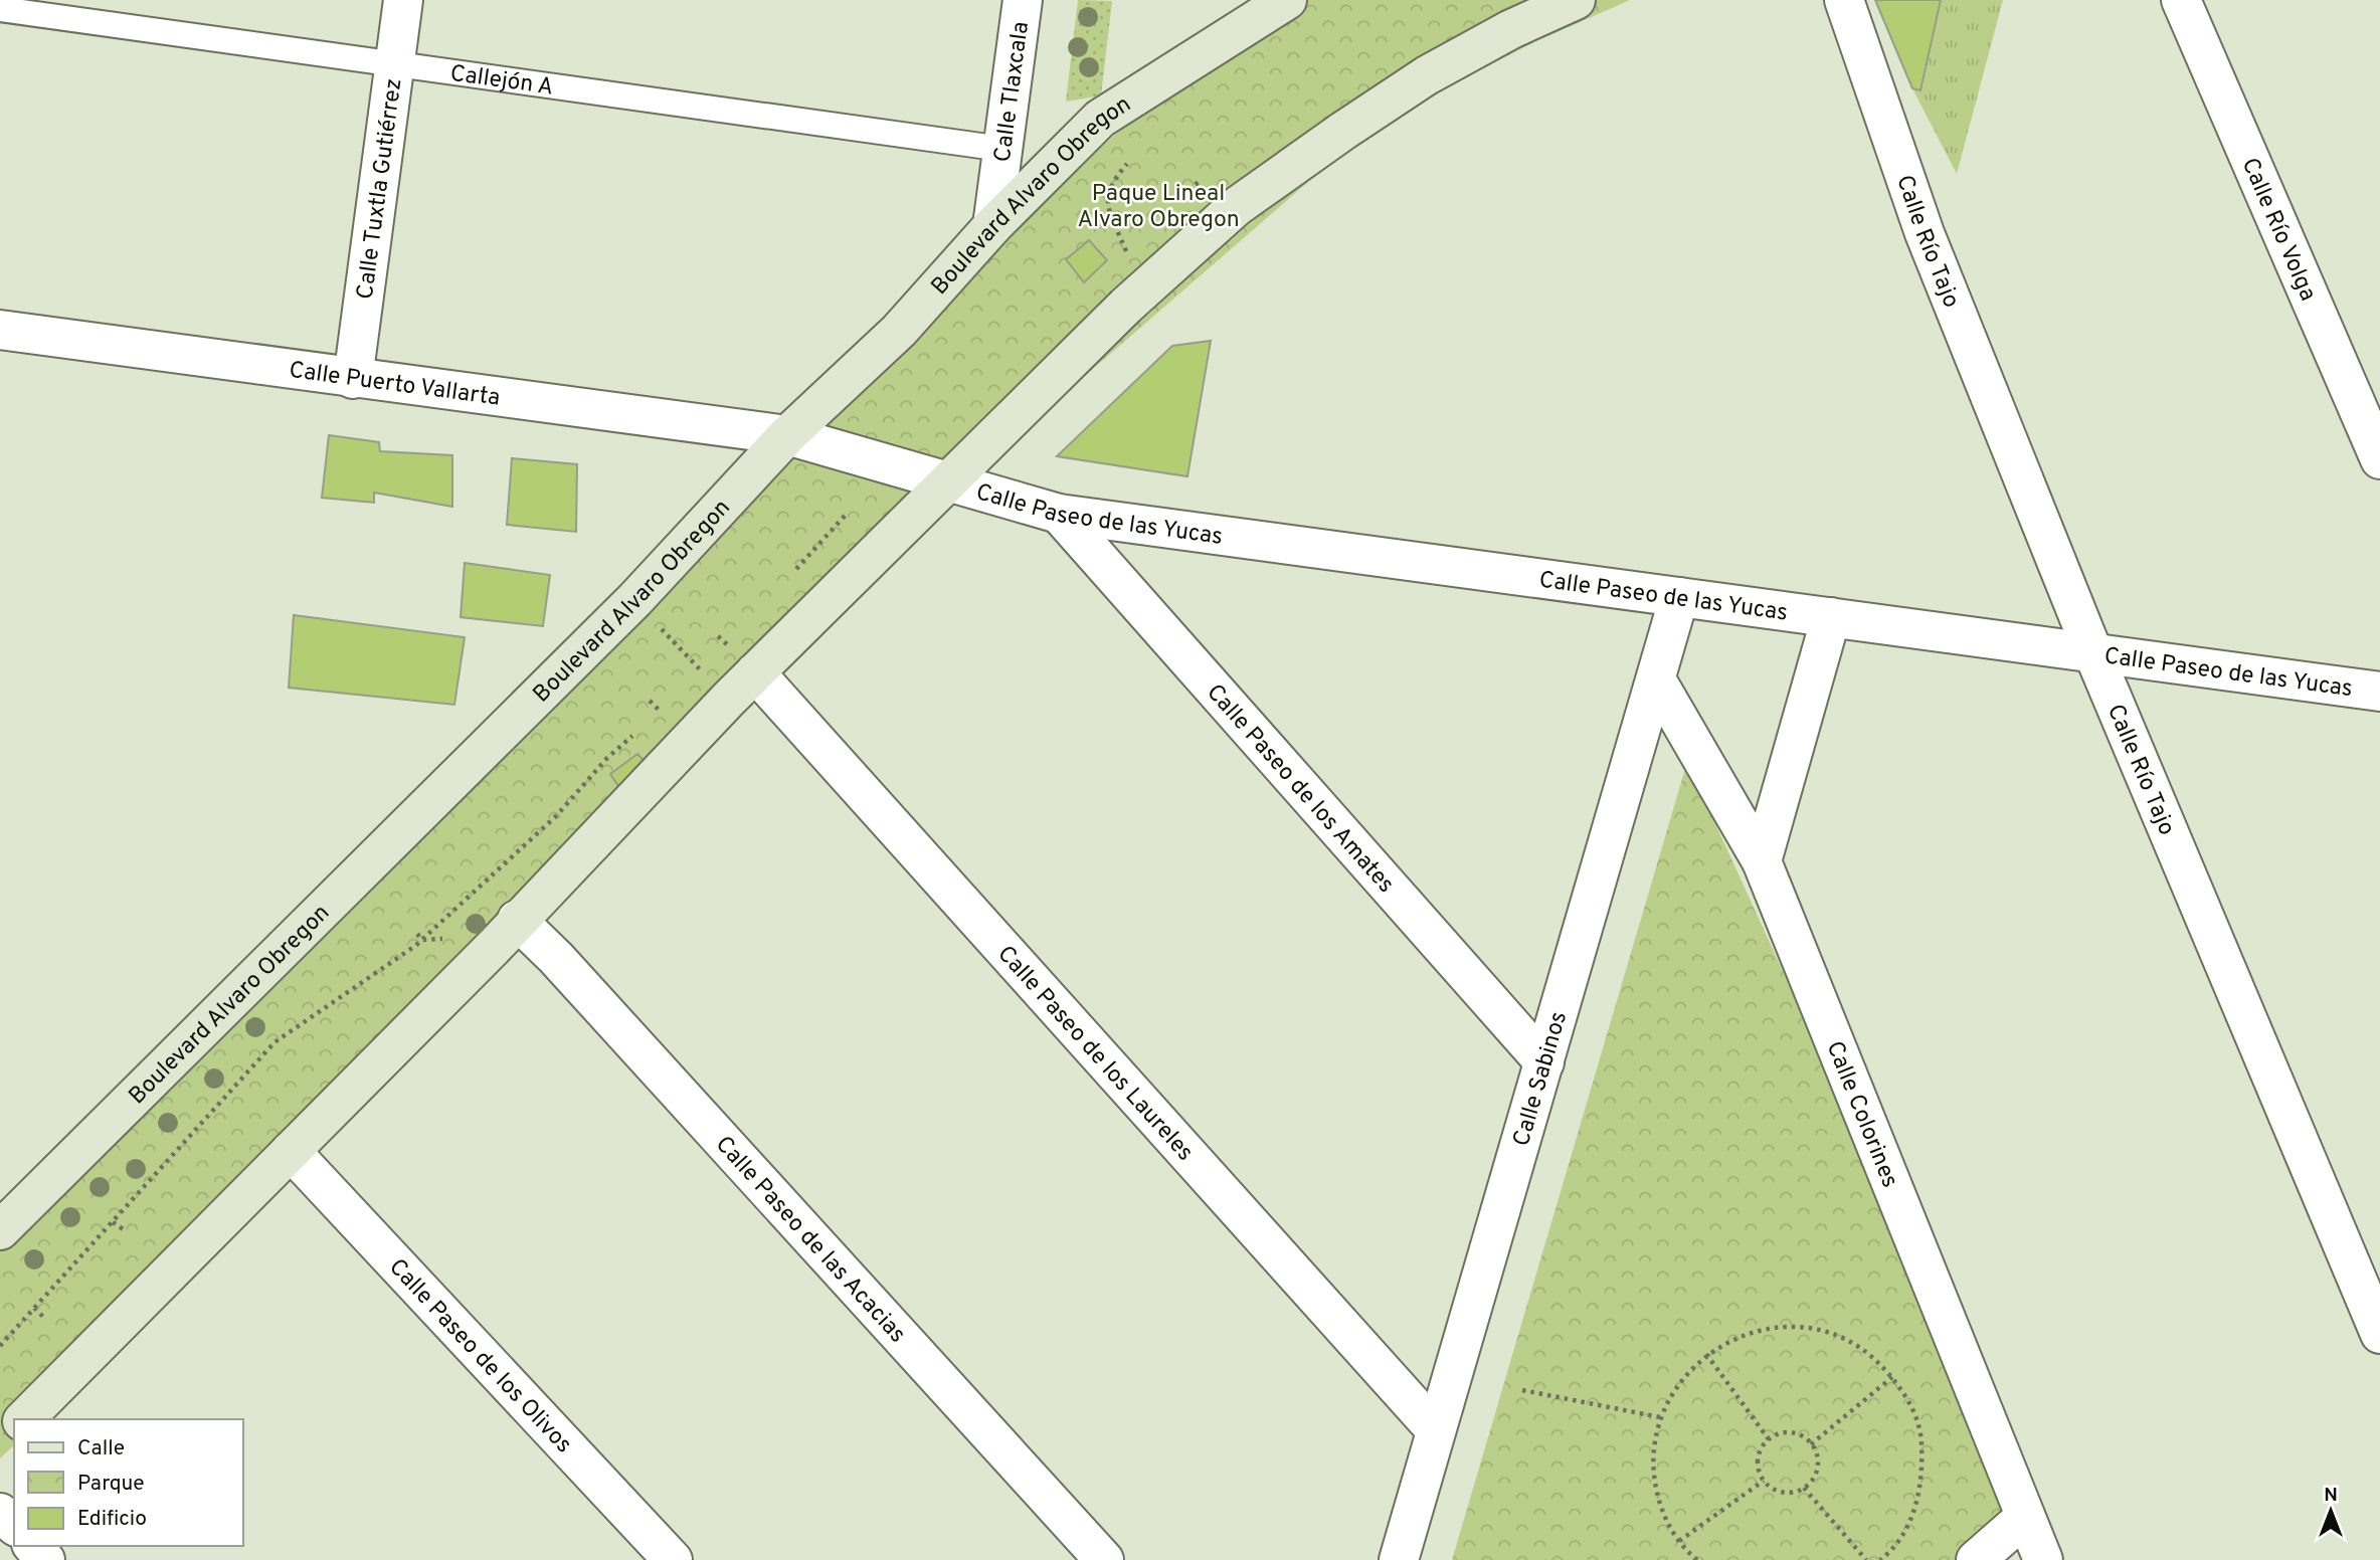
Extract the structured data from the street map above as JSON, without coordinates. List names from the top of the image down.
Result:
{
  "streets": {
    "main road": ["Boulevard Alvaro Obregon"],
    "street": [
      "Calle Tlaxcala",
      "Calle Tuxtla Gutiérrez",
      "Calle Río Volga",
      "Calle Río Tajo",
      "Calle Puerto Vallarta",
      "Calle Paseo de las Yucas",
      "Calle Paseo de los Amates",
      "Calle Paseo de los Laureles",
      "Calle Sabinos",
      "Calle Colorines",
      "Calle Paseo de las Acacias",
      "Calle Paseo de los Olivos"
    ],
    "lane": ["Callejón A"]
  },
  "crossings": [
    ["Callejón A", "Calle Tlaxcala"],
    ["Callejón A", "Calle Tuxtla Gutiérrez"],
    ["Calle Tlaxcala", "Boulevard Alvaro Obregon"],
    ["Calle Tuxtla Gutiérrez", "Calle Puerto Vallarta"],
    ["Boulevard Alvaro Obregon", "Calle Puerto Vallarta"],
    ["Calle Río Tajo", "Calle Paseo de las Yucas"],
    ["Calle Puerto Vallarta", "Calle Paseo de las Yucas"],
    ["Calle Paseo de las Yucas", "Calle Paseo de los Amates"],
    ["Calle Paseo de las Yucas", "Calle Sabinos"],
    ["Calle Paseo de los Amates", "Calle Sabinos"],
    ["Calle Paseo de los Laureles", "Calle Sabinos"],
    ["Calle Sabinos", "Calle Colorines"]
  ],
  "parks": ["Paque Lineal Alvaro Obregon"],
  "legend": ["Calle", "Parque", "Edificio"],
  "north": "top"
}
